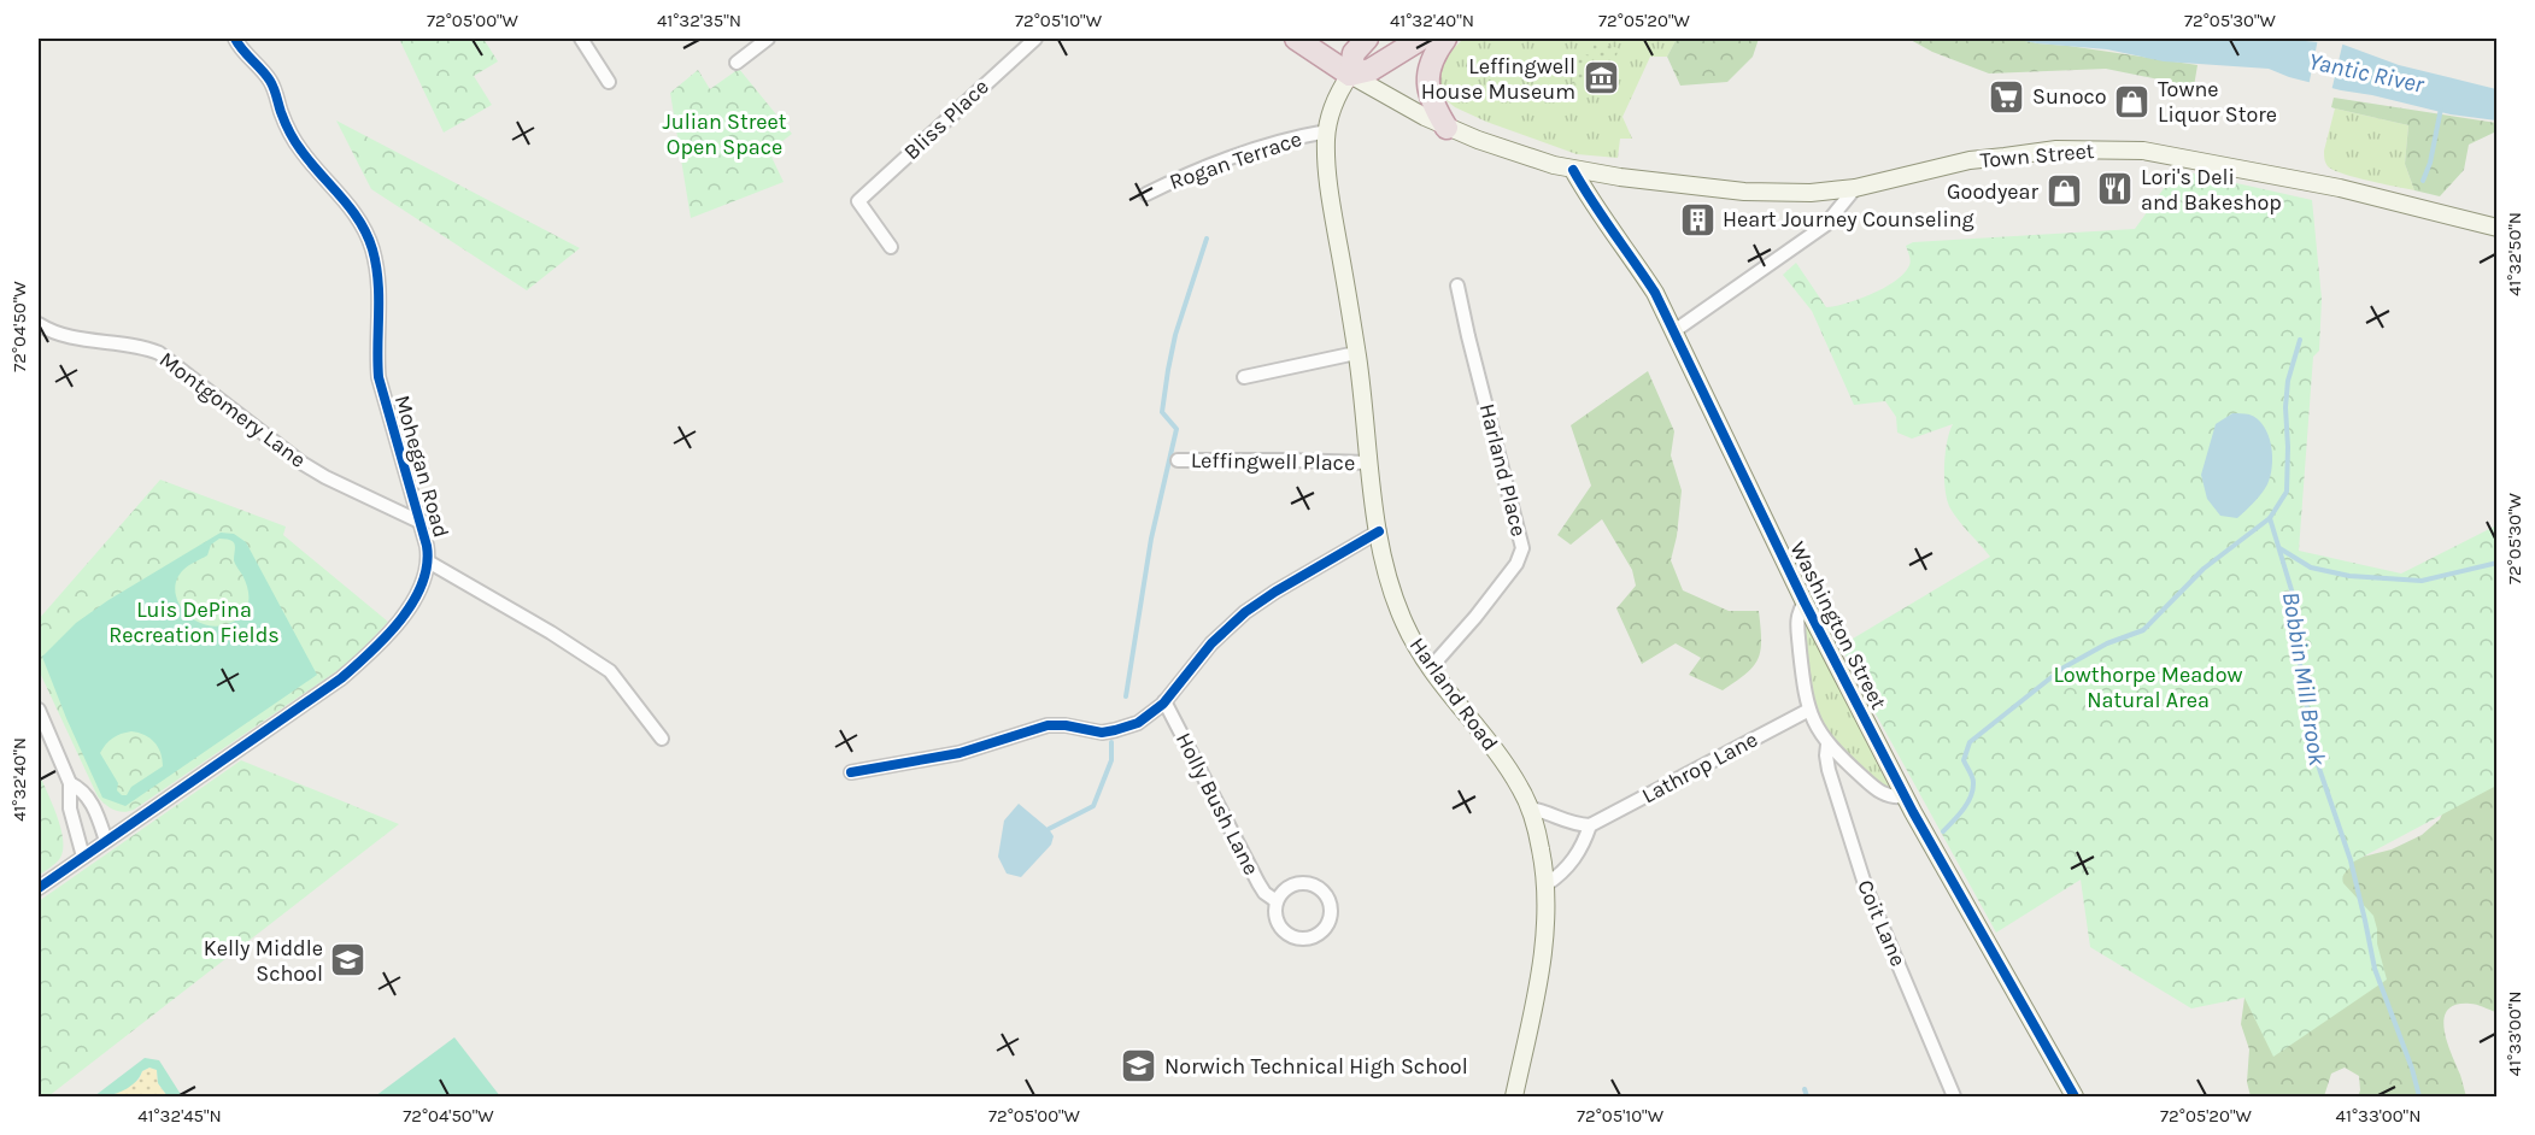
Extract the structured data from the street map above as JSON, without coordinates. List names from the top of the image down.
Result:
{
  "streets": {
    "main road": ["Town Street", "Washington Street", "Harland Road"],
    "street": [
      "Bliss Place",
      "Rogan Terrace",
      "Montgomery Lane",
      "Leffingwell Place",
      "Mohegan Road",
      "Harland Place",
      "Lathrop Lane",
      "Holly Bush Lane",
      "Coit Lane"
    ]
  },
  "crossings": [
    ["Town Street", "Washington Street"],
    ["Rogan Terrace", "Harland Road"],
    ["Montgomery Lane", "Mohegan Road"],
    ["Leffingwell Place", "Harland Road"],
    ["Harland Place", "Harland Road"]
  ],
  "water": ["Yantic River", "Bobbin Mill Brook"],
  "parks": ["Julian Street Open Space", "Luis DePina Recreation Fields", "Lowthorpe Meadow Natural Area"],
  "places": {
    "museum": ["Leffingwell House Museum"],
    "supermarket": ["Sunoco"],
    "shop": ["Towne Liquor Store", "Goodyear"],
    "restaurant": ["Lori's Deli and Bakeshop"],
    "building": ["Heart Journey Counseling"],
    "school or university": ["Kelly Middle School", "Norwich Technical High School"]
  },
  "coordinates": [
    "72°05'00\"W",
    "41°32'35\"N",
    "72°05'10\"W",
    "41°32'40\"N",
    "72°05'20\"W",
    "72°05'30\"W",
    "41°32'50\"N",
    "72°04'50\"W",
    "41°33'00\"N",
    "41°32'45\"N"
  ]
}
